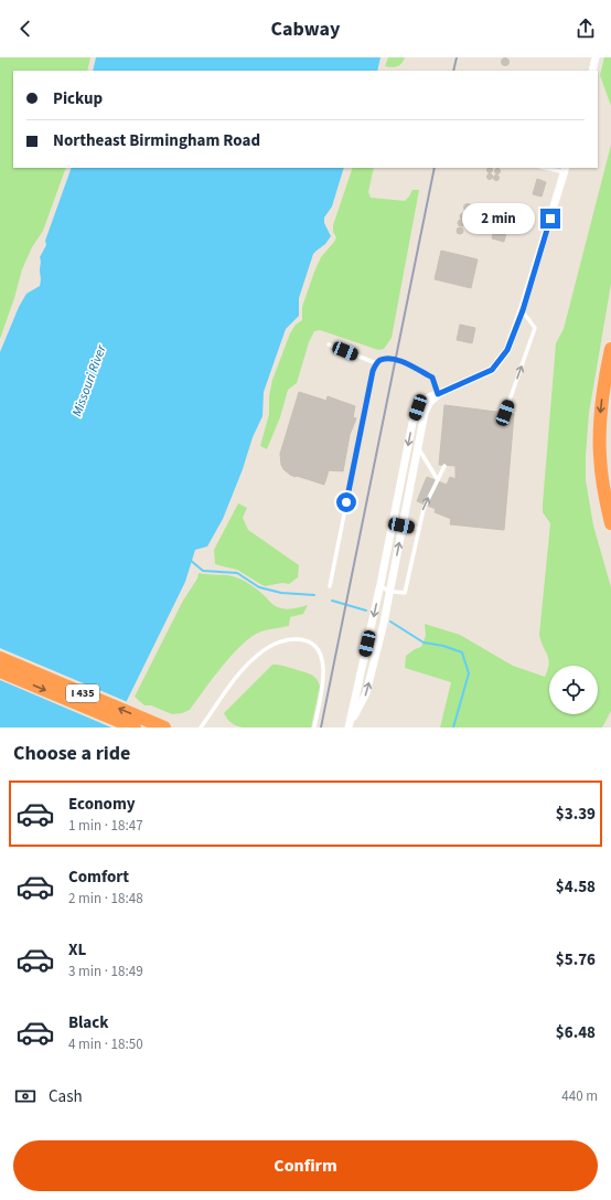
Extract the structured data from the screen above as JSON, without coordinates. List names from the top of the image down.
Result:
{
  "streets": {
    "highway": ["I 435"]
  },
  "water": ["Missouri River"],
  "page": {
    "header": "Cabway",
    "banner": ["Pickup", "Northeast Birmingham Road"],
    "bubble": "2 min",
    "heading": "Choose a ride",
    "list": [
      {
        "name": "Economy",
        "note": "1 min · 18:47",
        "value": "$3.39"
      },
      {
        "name": "Comfort",
        "note": "2 min · 18:48",
        "value": "$4.58"
      },
      {
        "name": "XL",
        "note": "3 min · 18:49",
        "value": "$5.76"
      },
      {
        "name": "Black",
        "note": "4 min · 18:50",
        "value": "$6.48"
      }
    ],
    "pay": ["Cash", "440 m"],
    "buttons": "Confirm"
  }
}
